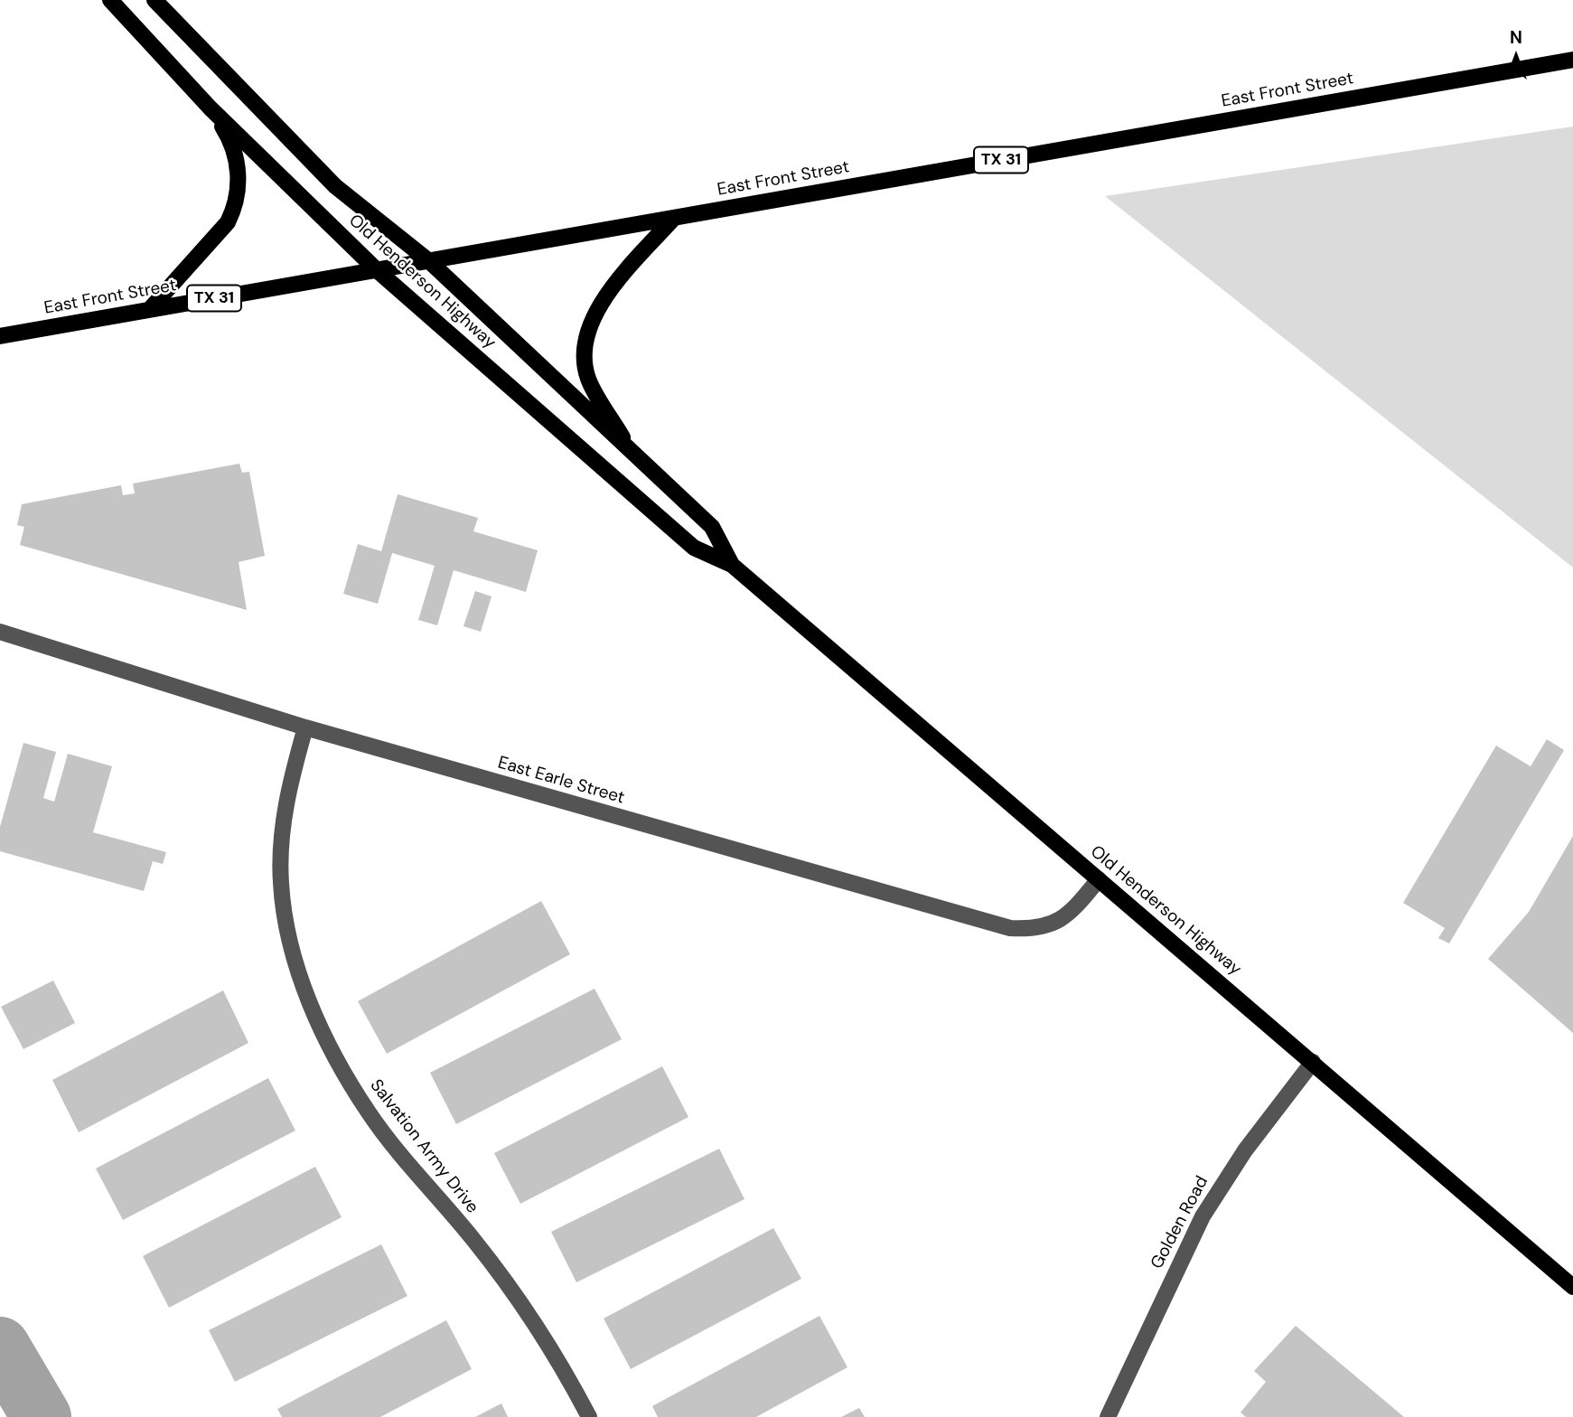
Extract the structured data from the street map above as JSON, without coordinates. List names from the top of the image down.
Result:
{
  "streets": {
    "main road": ["East Front Street", "TX 31", "Old Henderson Highway"],
    "street": ["East Earle Street", "Salvation Army Drive", "Golden Road"]
  },
  "crossings": [
    ["East Front Street", "Old Henderson Highway"],
    ["Old Henderson Highway", "East Earle Street"],
    ["Old Henderson Highway", "Golden Road"],
    ["East Earle Street", "Salvation Army Drive"]
  ],
  "north": "top"
}
